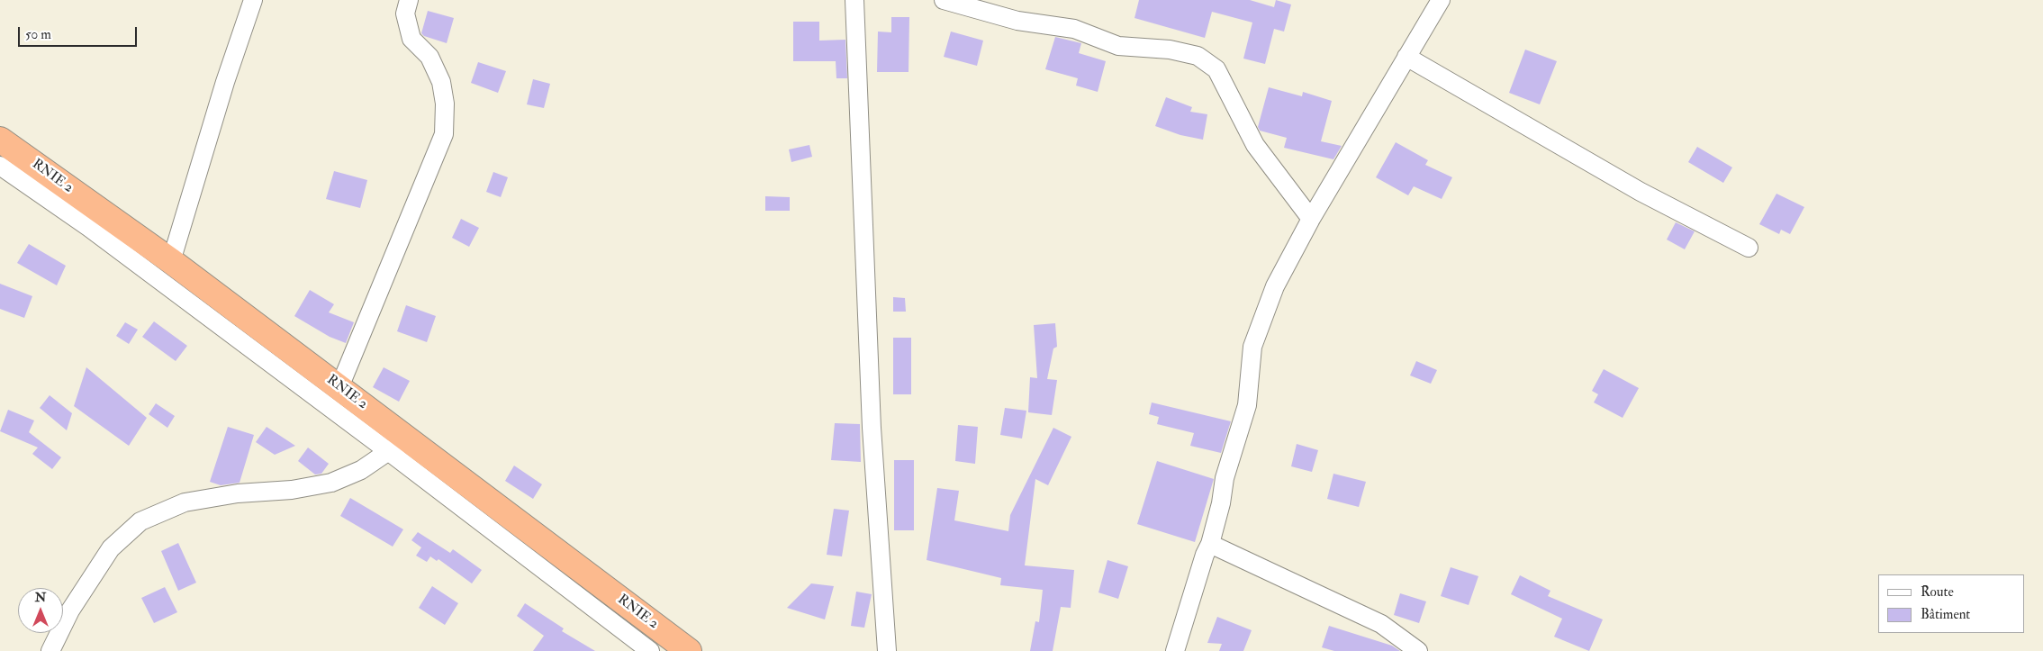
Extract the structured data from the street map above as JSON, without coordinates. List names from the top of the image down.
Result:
{
  "streets": {
    "highway": ["RNIE 2"]
  },
  "legend": ["Route", "Bâtiment"],
  "scale_bar": "50 m",
  "north": "top"
}
